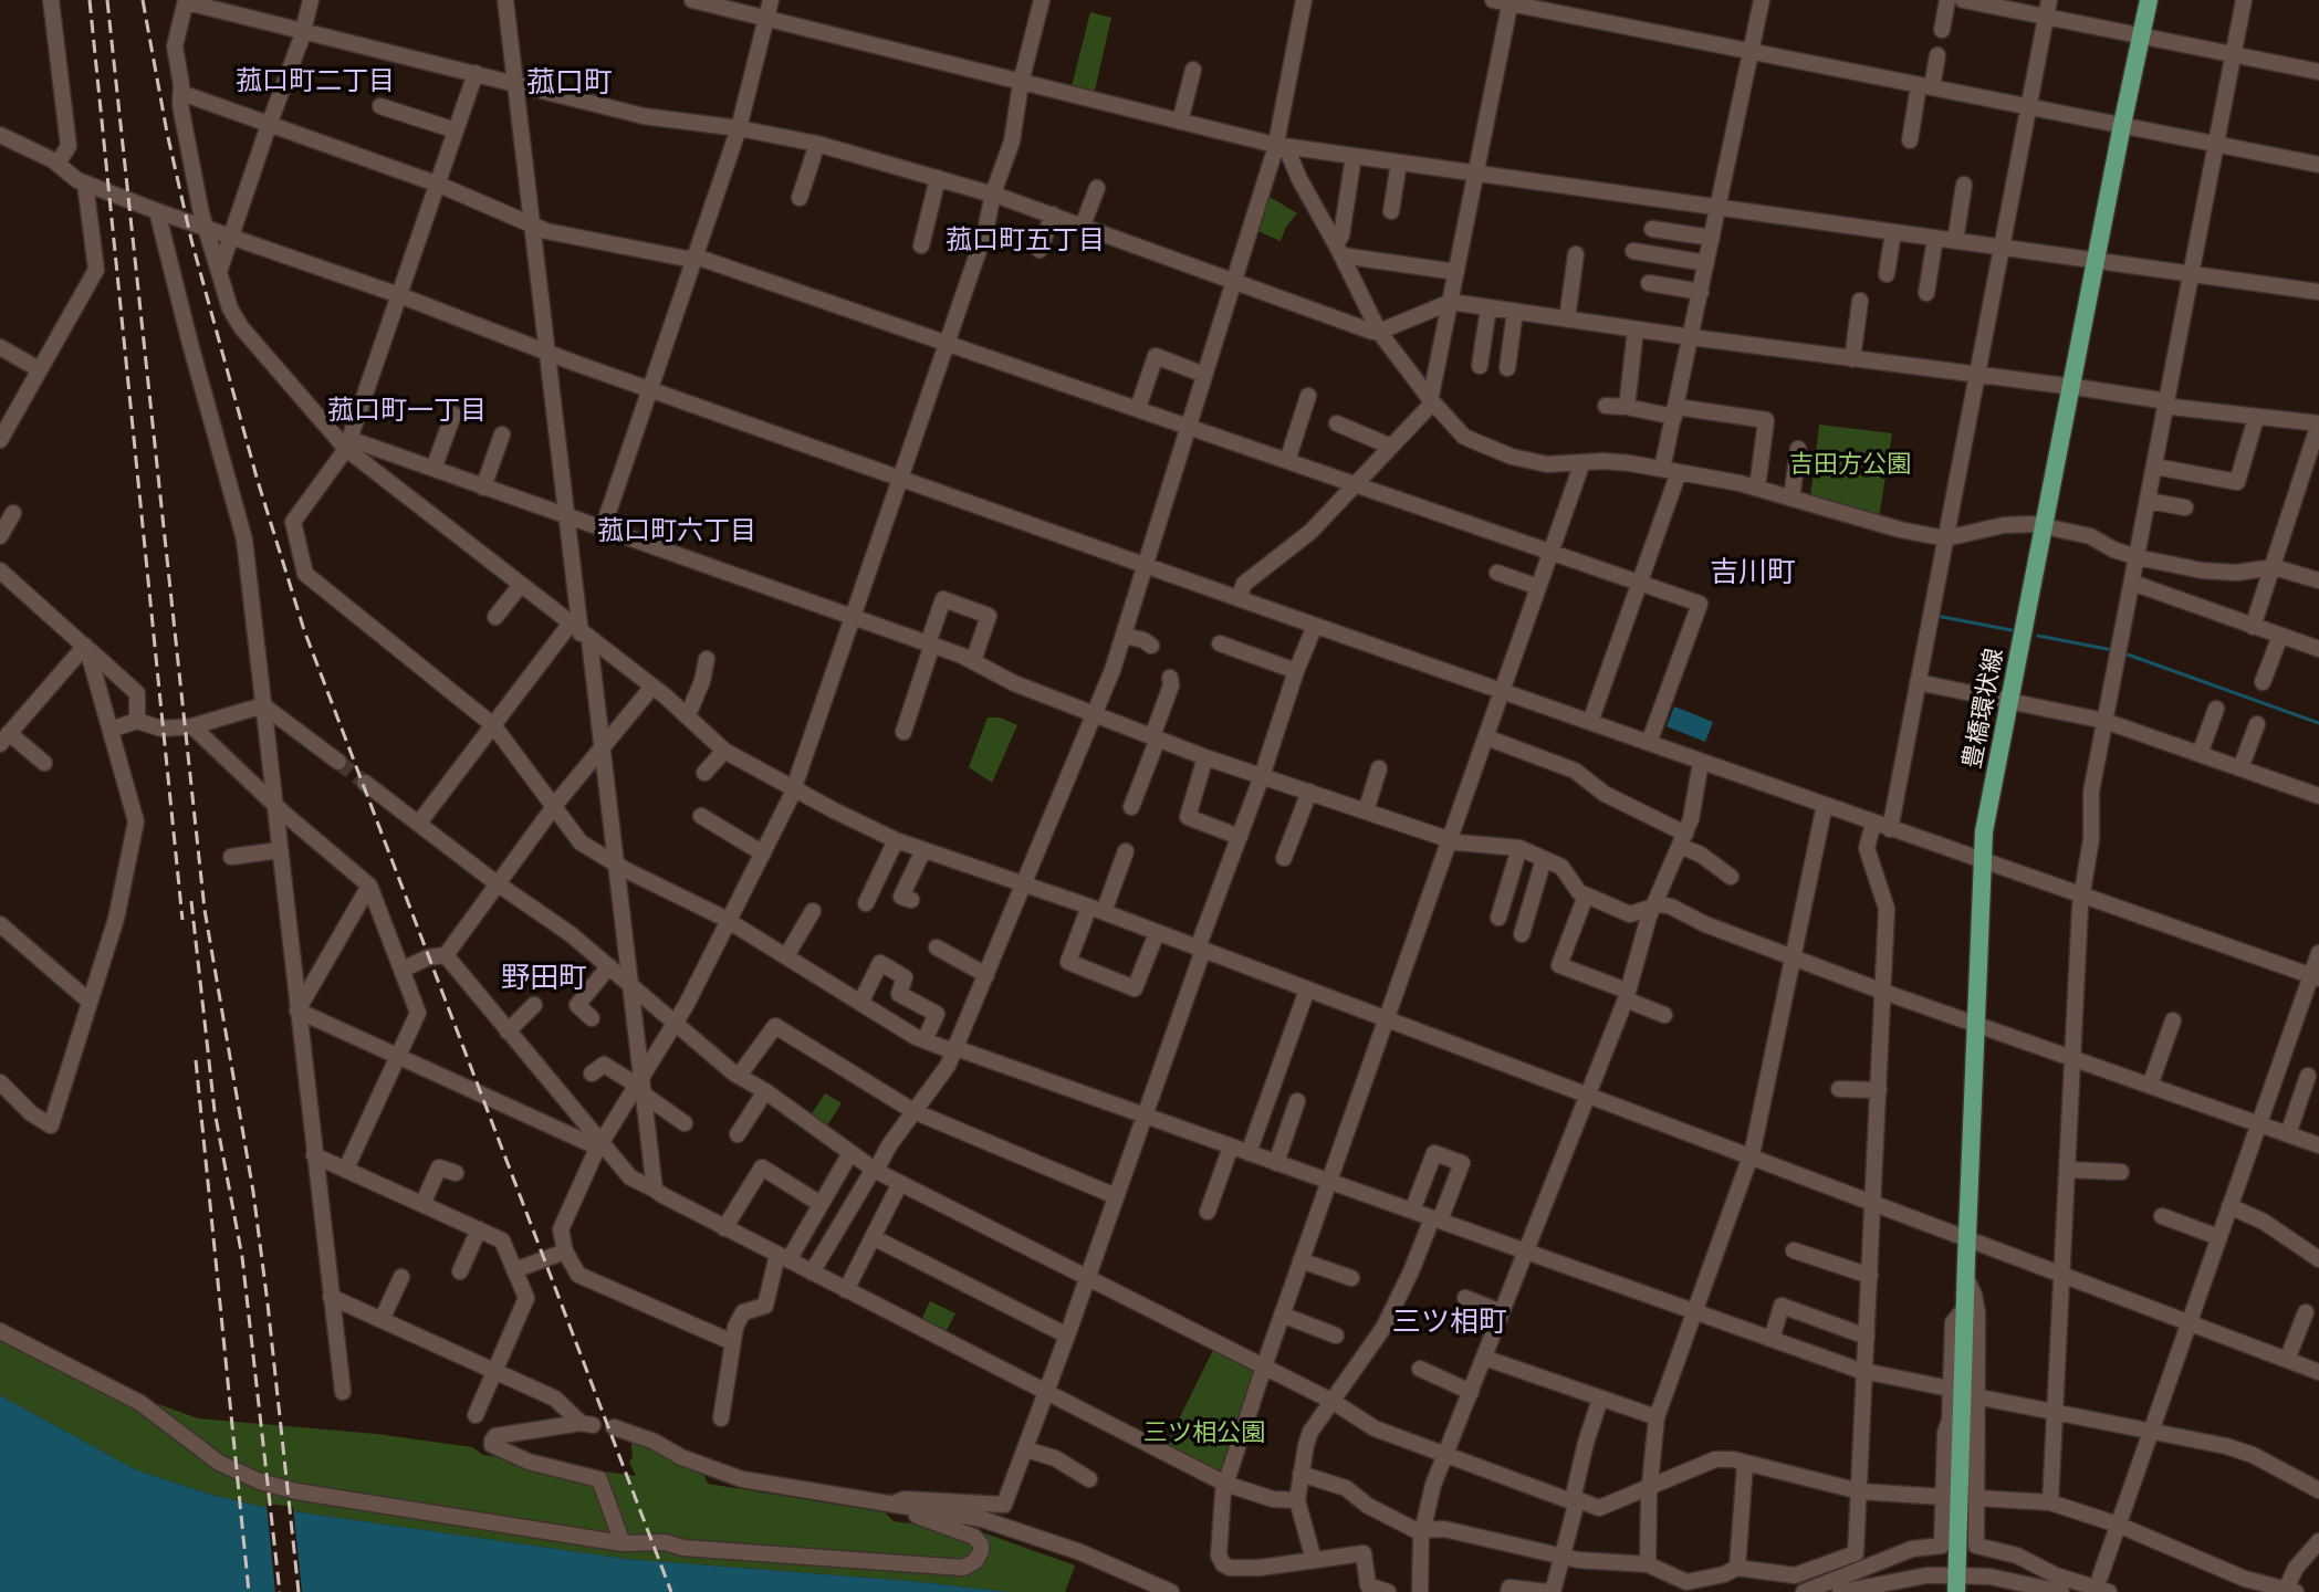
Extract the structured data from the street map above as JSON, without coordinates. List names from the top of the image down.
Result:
{
  "streets": {
    "main road": ["豊橋環状線"]
  },
  "districts": [
    "菰口町二丁目",
    "菰口町",
    "菰口町五丁目",
    "菰口町一丁目",
    "菰口町六丁目",
    "吉川町",
    "野田町",
    "三ツ相町"
  ],
  "parks": ["吉田方公園", "三ツ相公園"]
}
